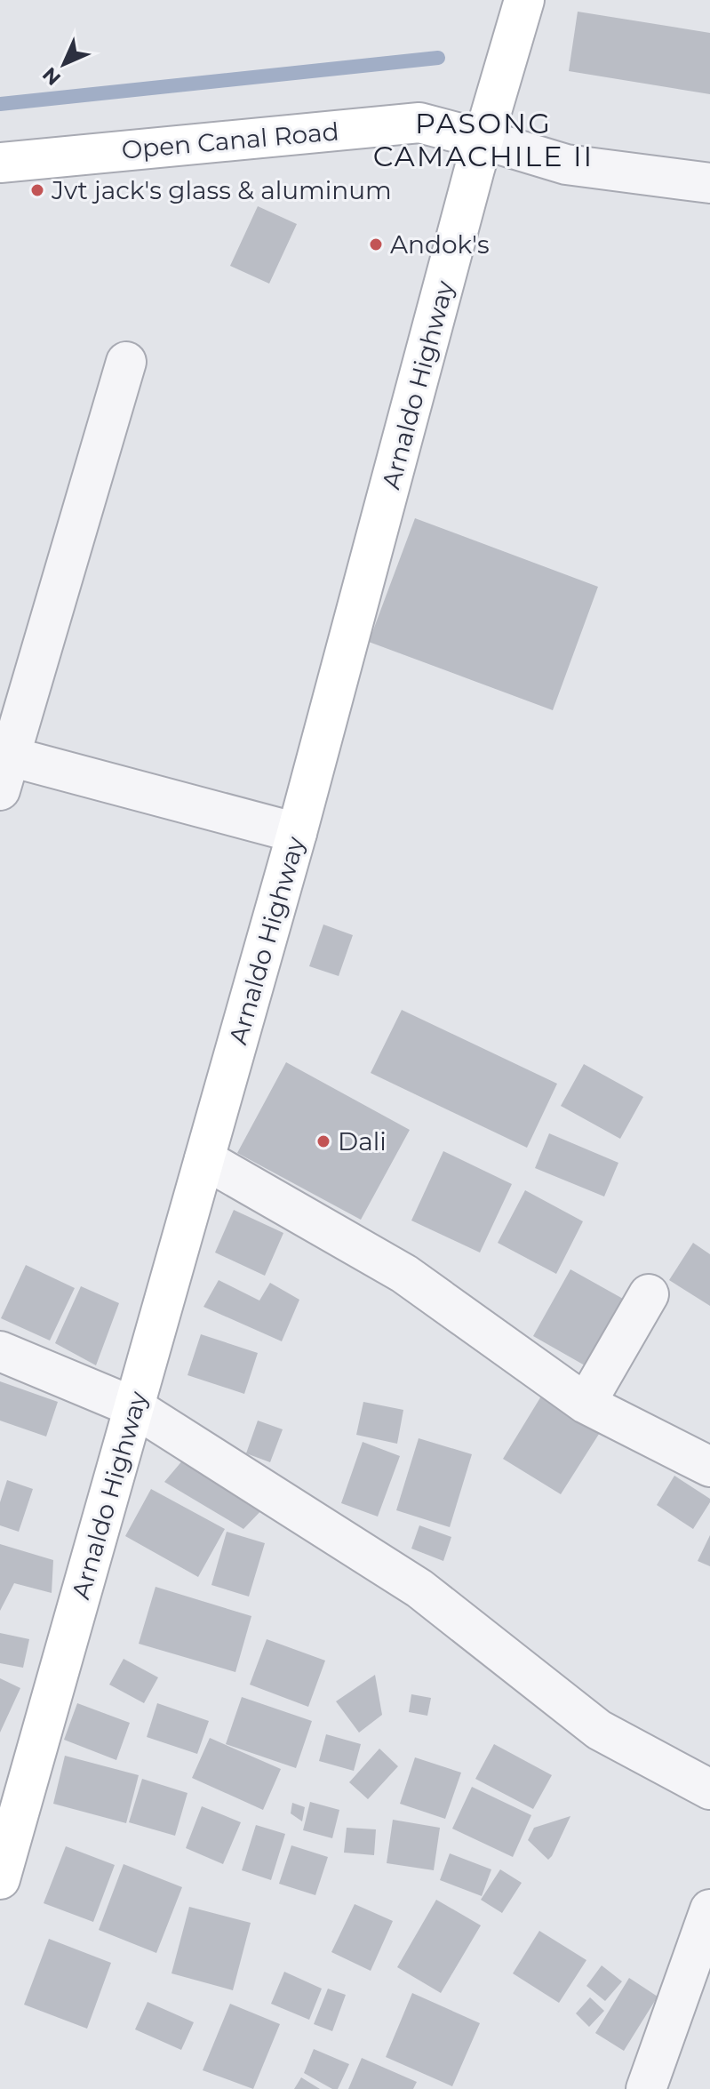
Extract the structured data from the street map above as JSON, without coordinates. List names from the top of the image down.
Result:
{
  "streets": {
    "main road": ["Open Canal Road", "Arnaldo Highway"]
  },
  "crossings": [
    ["Open Canal Road", "Arnaldo Highway"]
  ],
  "districts": ["PASONG CAMACHILE II"],
  "places": ["Jvt jack's glass & aluminum", "Andok's", "Dali"],
  "north": "bottom left"
}
